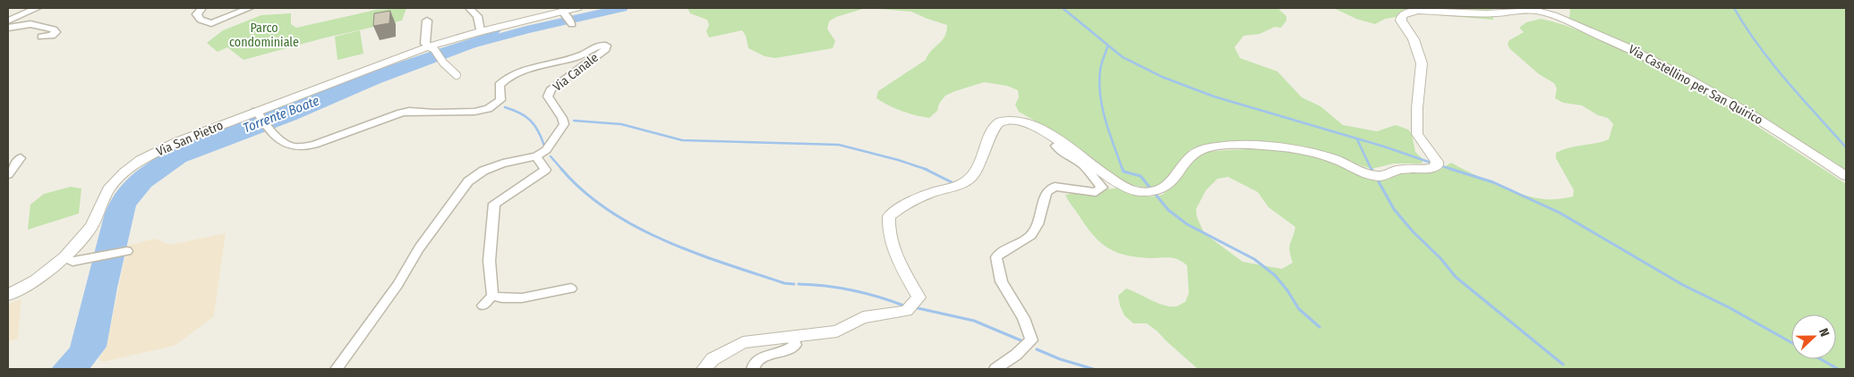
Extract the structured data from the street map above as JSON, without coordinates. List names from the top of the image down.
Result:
{
  "streets": {
    "street": ["Via Canale", "Via Castellino per San Quirico", "Via San Pietro"]
  },
  "crossings": [
    ["Via Canale", "Via San Pietro"]
  ],
  "water": ["Torrente Boate"],
  "parks": ["Parco condominiale"],
  "north": "right"
}
